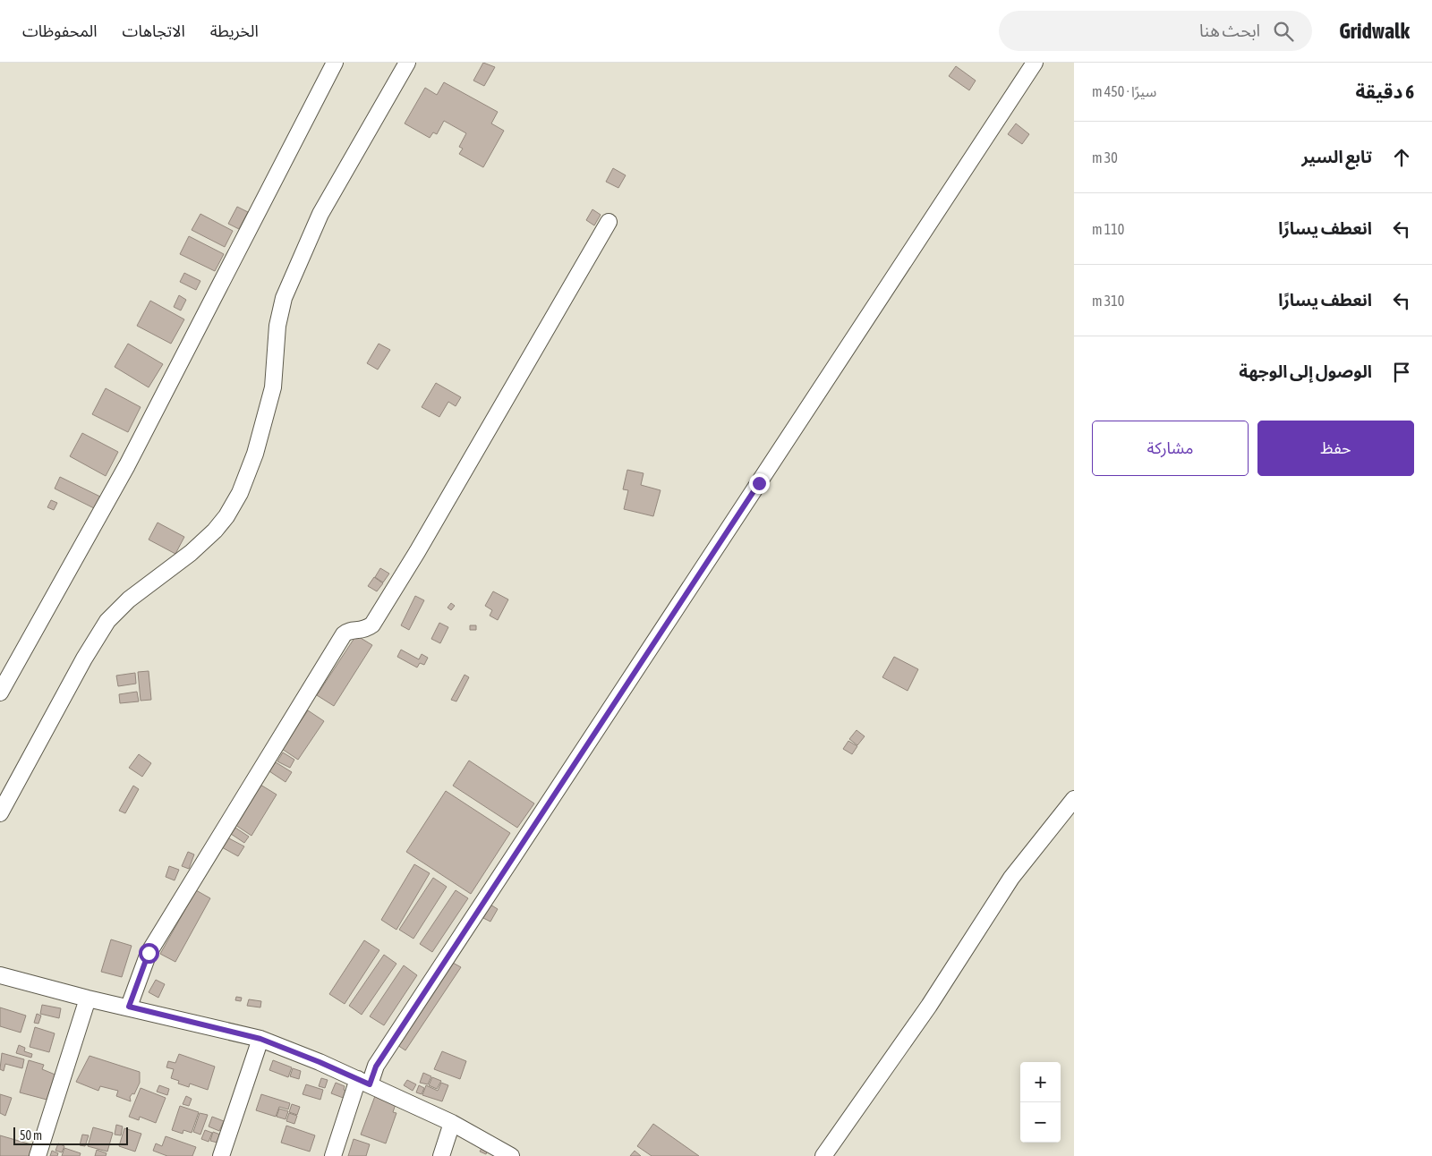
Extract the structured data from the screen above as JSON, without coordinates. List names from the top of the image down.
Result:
{
  "scale_bar": "50 m",
  "page": {
    "header": "Gridwalk",
    "search": "ابحث هنا",
    "nav": ["الخريطة", "الاتجاهات", "المحفوظات"],
    "heading": ["6 دقيقة", "سيرًا · 450 m"],
    "list": [
      ["تابع السير", "30 m"],
      ["انعطف يسارًا", "110 m"],
      ["انعطف يسارًا", "310 m"],
      "الوصول إلى الوجهة"
    ],
    "buttons": ["حفظ", "مشاركة"],
    "map_buttons": ["+", "−"],
    "scale": "50 m"
  }
}
